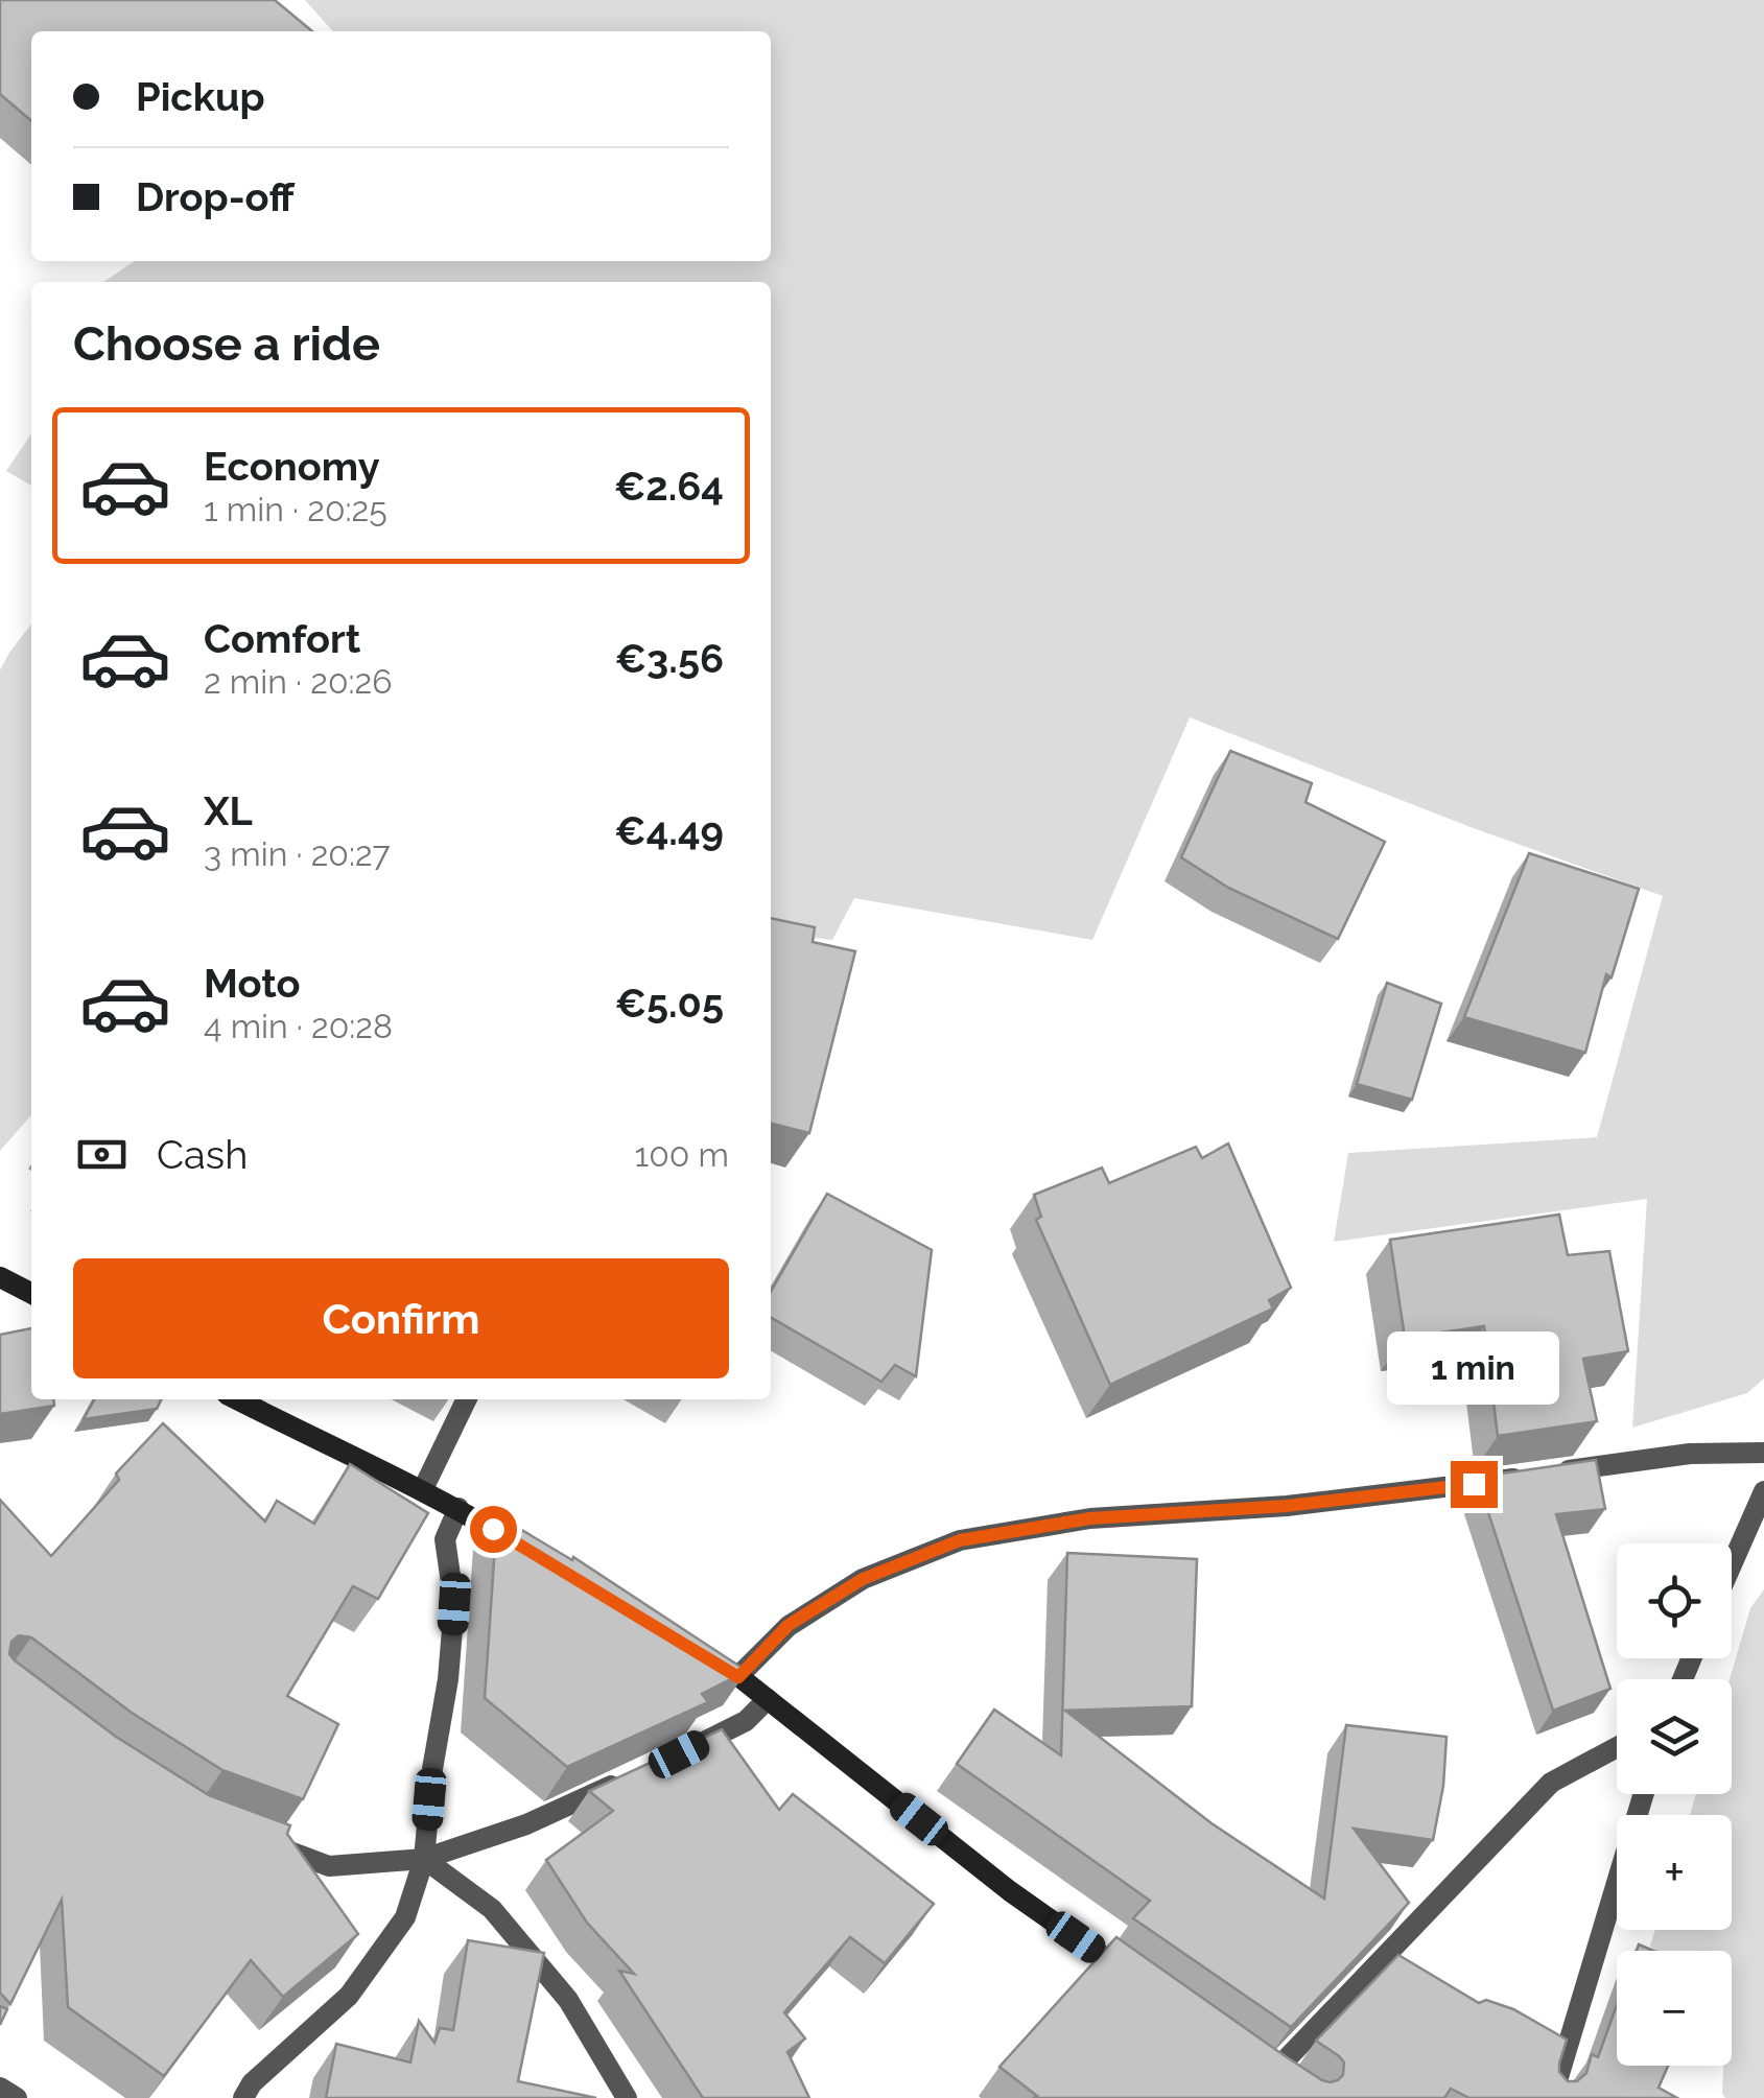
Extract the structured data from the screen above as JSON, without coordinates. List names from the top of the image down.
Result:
{
  "page": {
    "banner": ["Pickup", "Drop-off"],
    "heading": "Choose a ride",
    "list": [
      {
        "name": "Economy",
        "note": "1 min · 20:25",
        "value": "€2.64"
      },
      {
        "name": "Comfort",
        "note": "2 min · 20:26",
        "value": "€3.56"
      },
      {
        "name": "XL",
        "note": "3 min · 20:27",
        "value": "€4.49"
      },
      {
        "name": "Moto",
        "note": "4 min · 20:28",
        "value": "€5.05"
      }
    ],
    "pay": ["Cash", "100 m"],
    "buttons": "Confirm",
    "bubble": "1 min",
    "map_buttons": ["+", "−"]
  }
}
